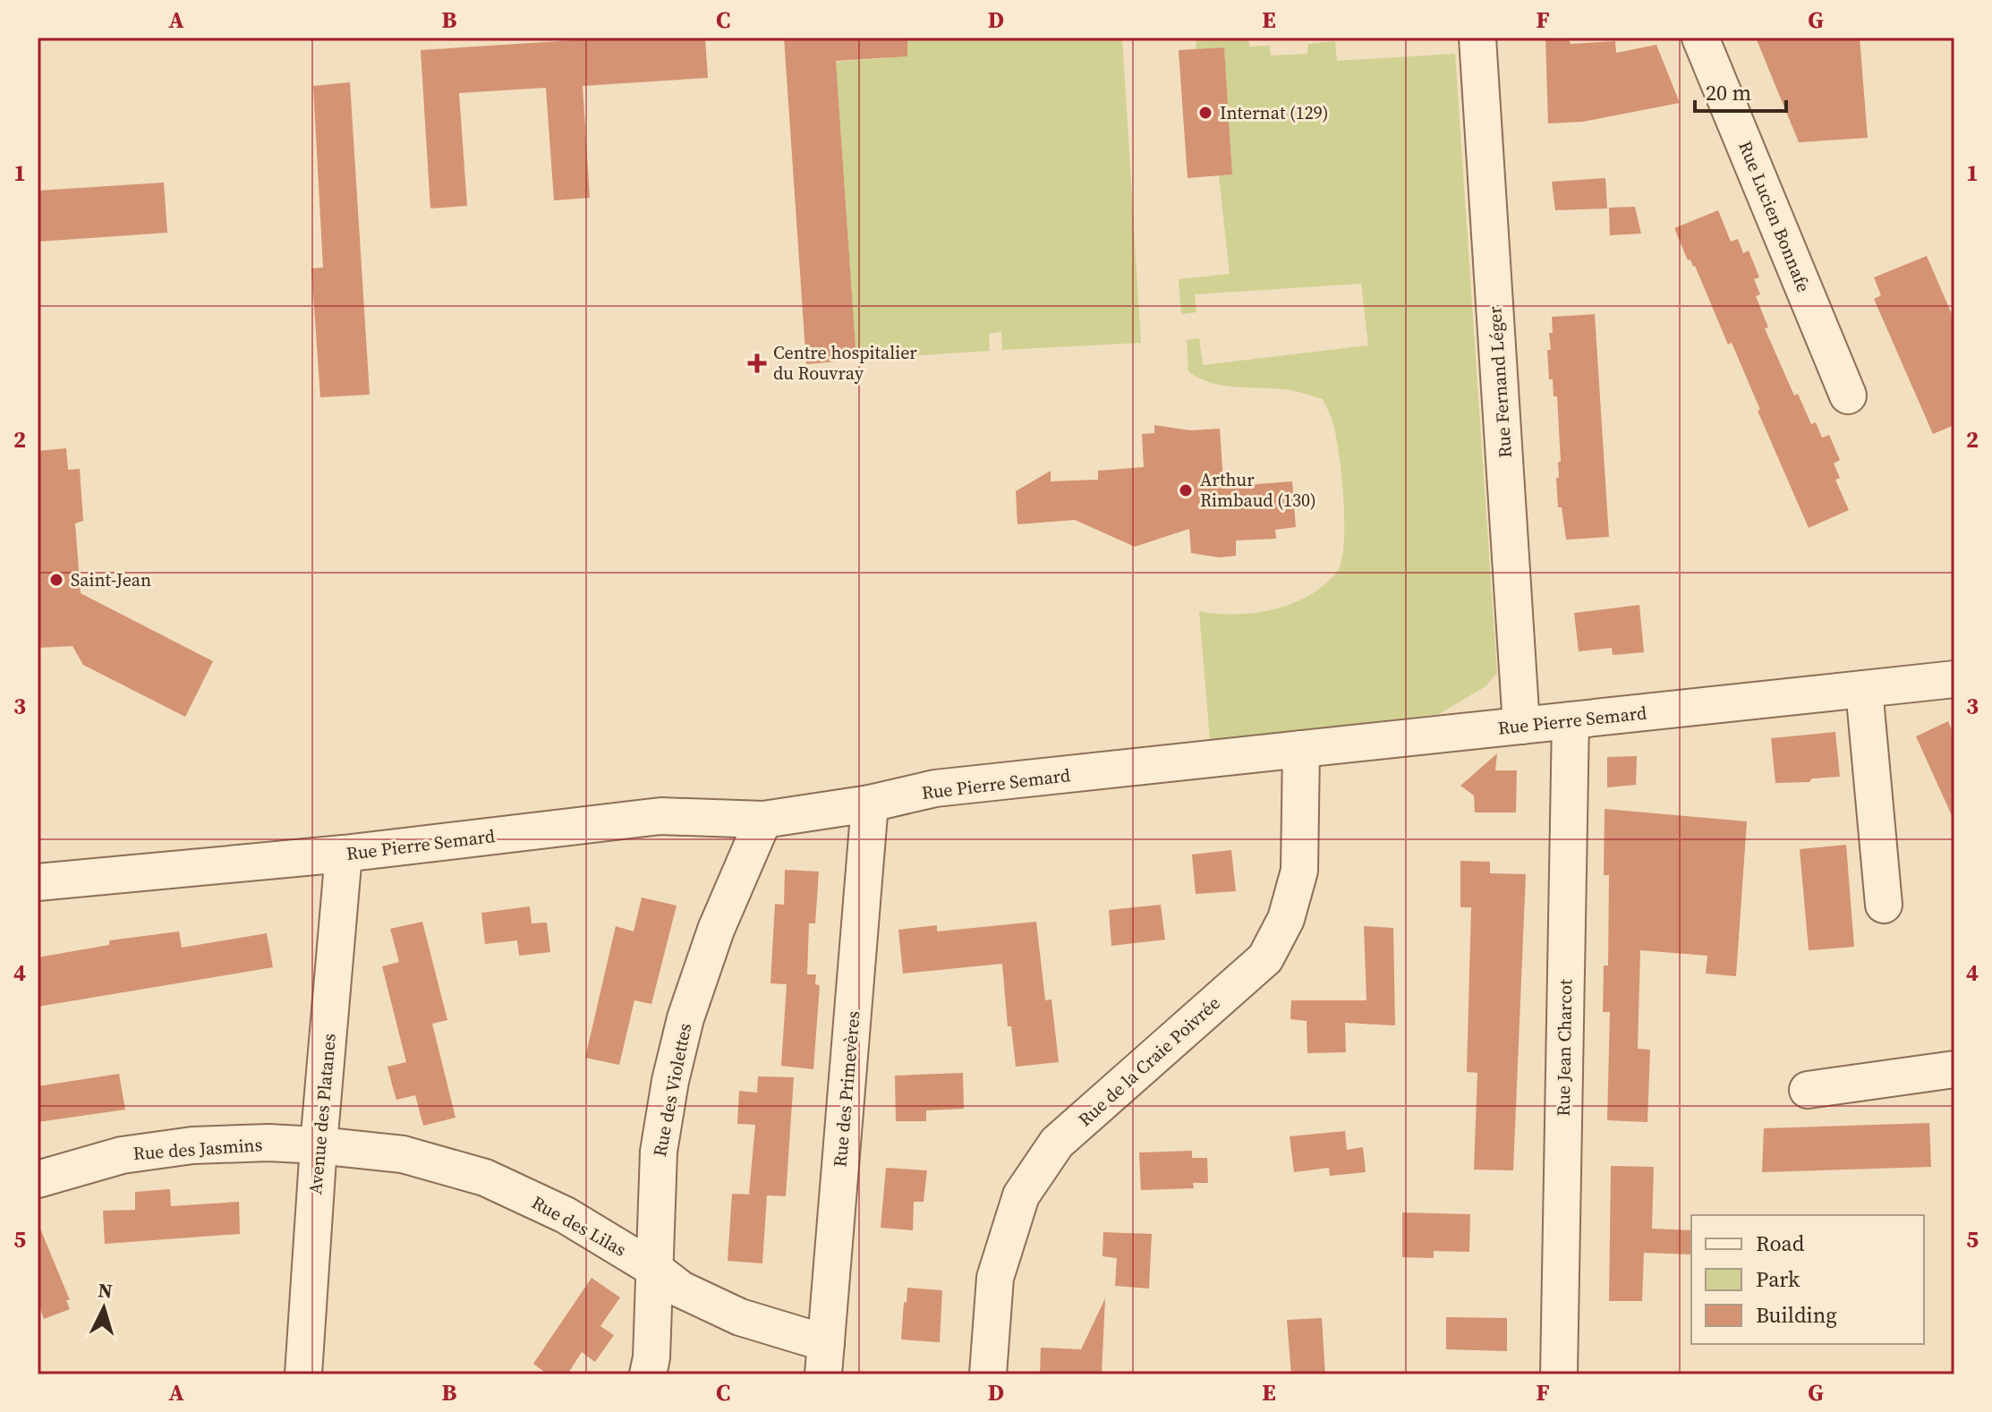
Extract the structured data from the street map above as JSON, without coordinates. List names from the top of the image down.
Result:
{
  "streets": {
    "street": [
      "Rue Lucien Bonnafe",
      "Rue Fernand Léger",
      "Rue Pierre Semard",
      "Rue Jean Charcot",
      "Rue de la Craie Poivrée",
      "Rue des Primevères",
      "Rue des Violettes",
      "Avenue des Platanes",
      "Rue des Jasmins",
      "Rue des Lilas"
    ]
  },
  "crossings": [
    ["Rue Fernand Léger", "Rue Pierre Semard"],
    ["Rue Pierre Semard", "Rue Jean Charcot"],
    ["Rue Pierre Semard", "Rue de la Craie Poivrée"],
    ["Rue Pierre Semard", "Rue des Primevères"],
    ["Rue Pierre Semard", "Rue des Violettes"],
    ["Rue Pierre Semard", "Avenue des Platanes"],
    ["Rue des Primevères", "Rue des Lilas"],
    ["Rue des Violettes", "Rue des Lilas"],
    ["Avenue des Platanes", "Rue des Jasmins"],
    ["Avenue des Platanes", "Rue des Lilas"],
    ["Rue des Jasmins", "Rue des Lilas"]
  ],
  "places": {
    "other": ["Internat (129)", "Arthur Rimbaud (130)", "Saint-Jean"],
    "health": ["Centre hospitalier du Rouvray"]
  },
  "legend": ["Road", "Park", "Building"],
  "scale_bar": "20 m",
  "north": "top",
  "grid": {
    "columns": [
      "A",
      "B",
      "C",
      "D",
      "E",
      "F",
      "G"
    ],
    "rows": [
      "1",
      "2",
      "3",
      "4",
      "5"
    ]
  }
}
